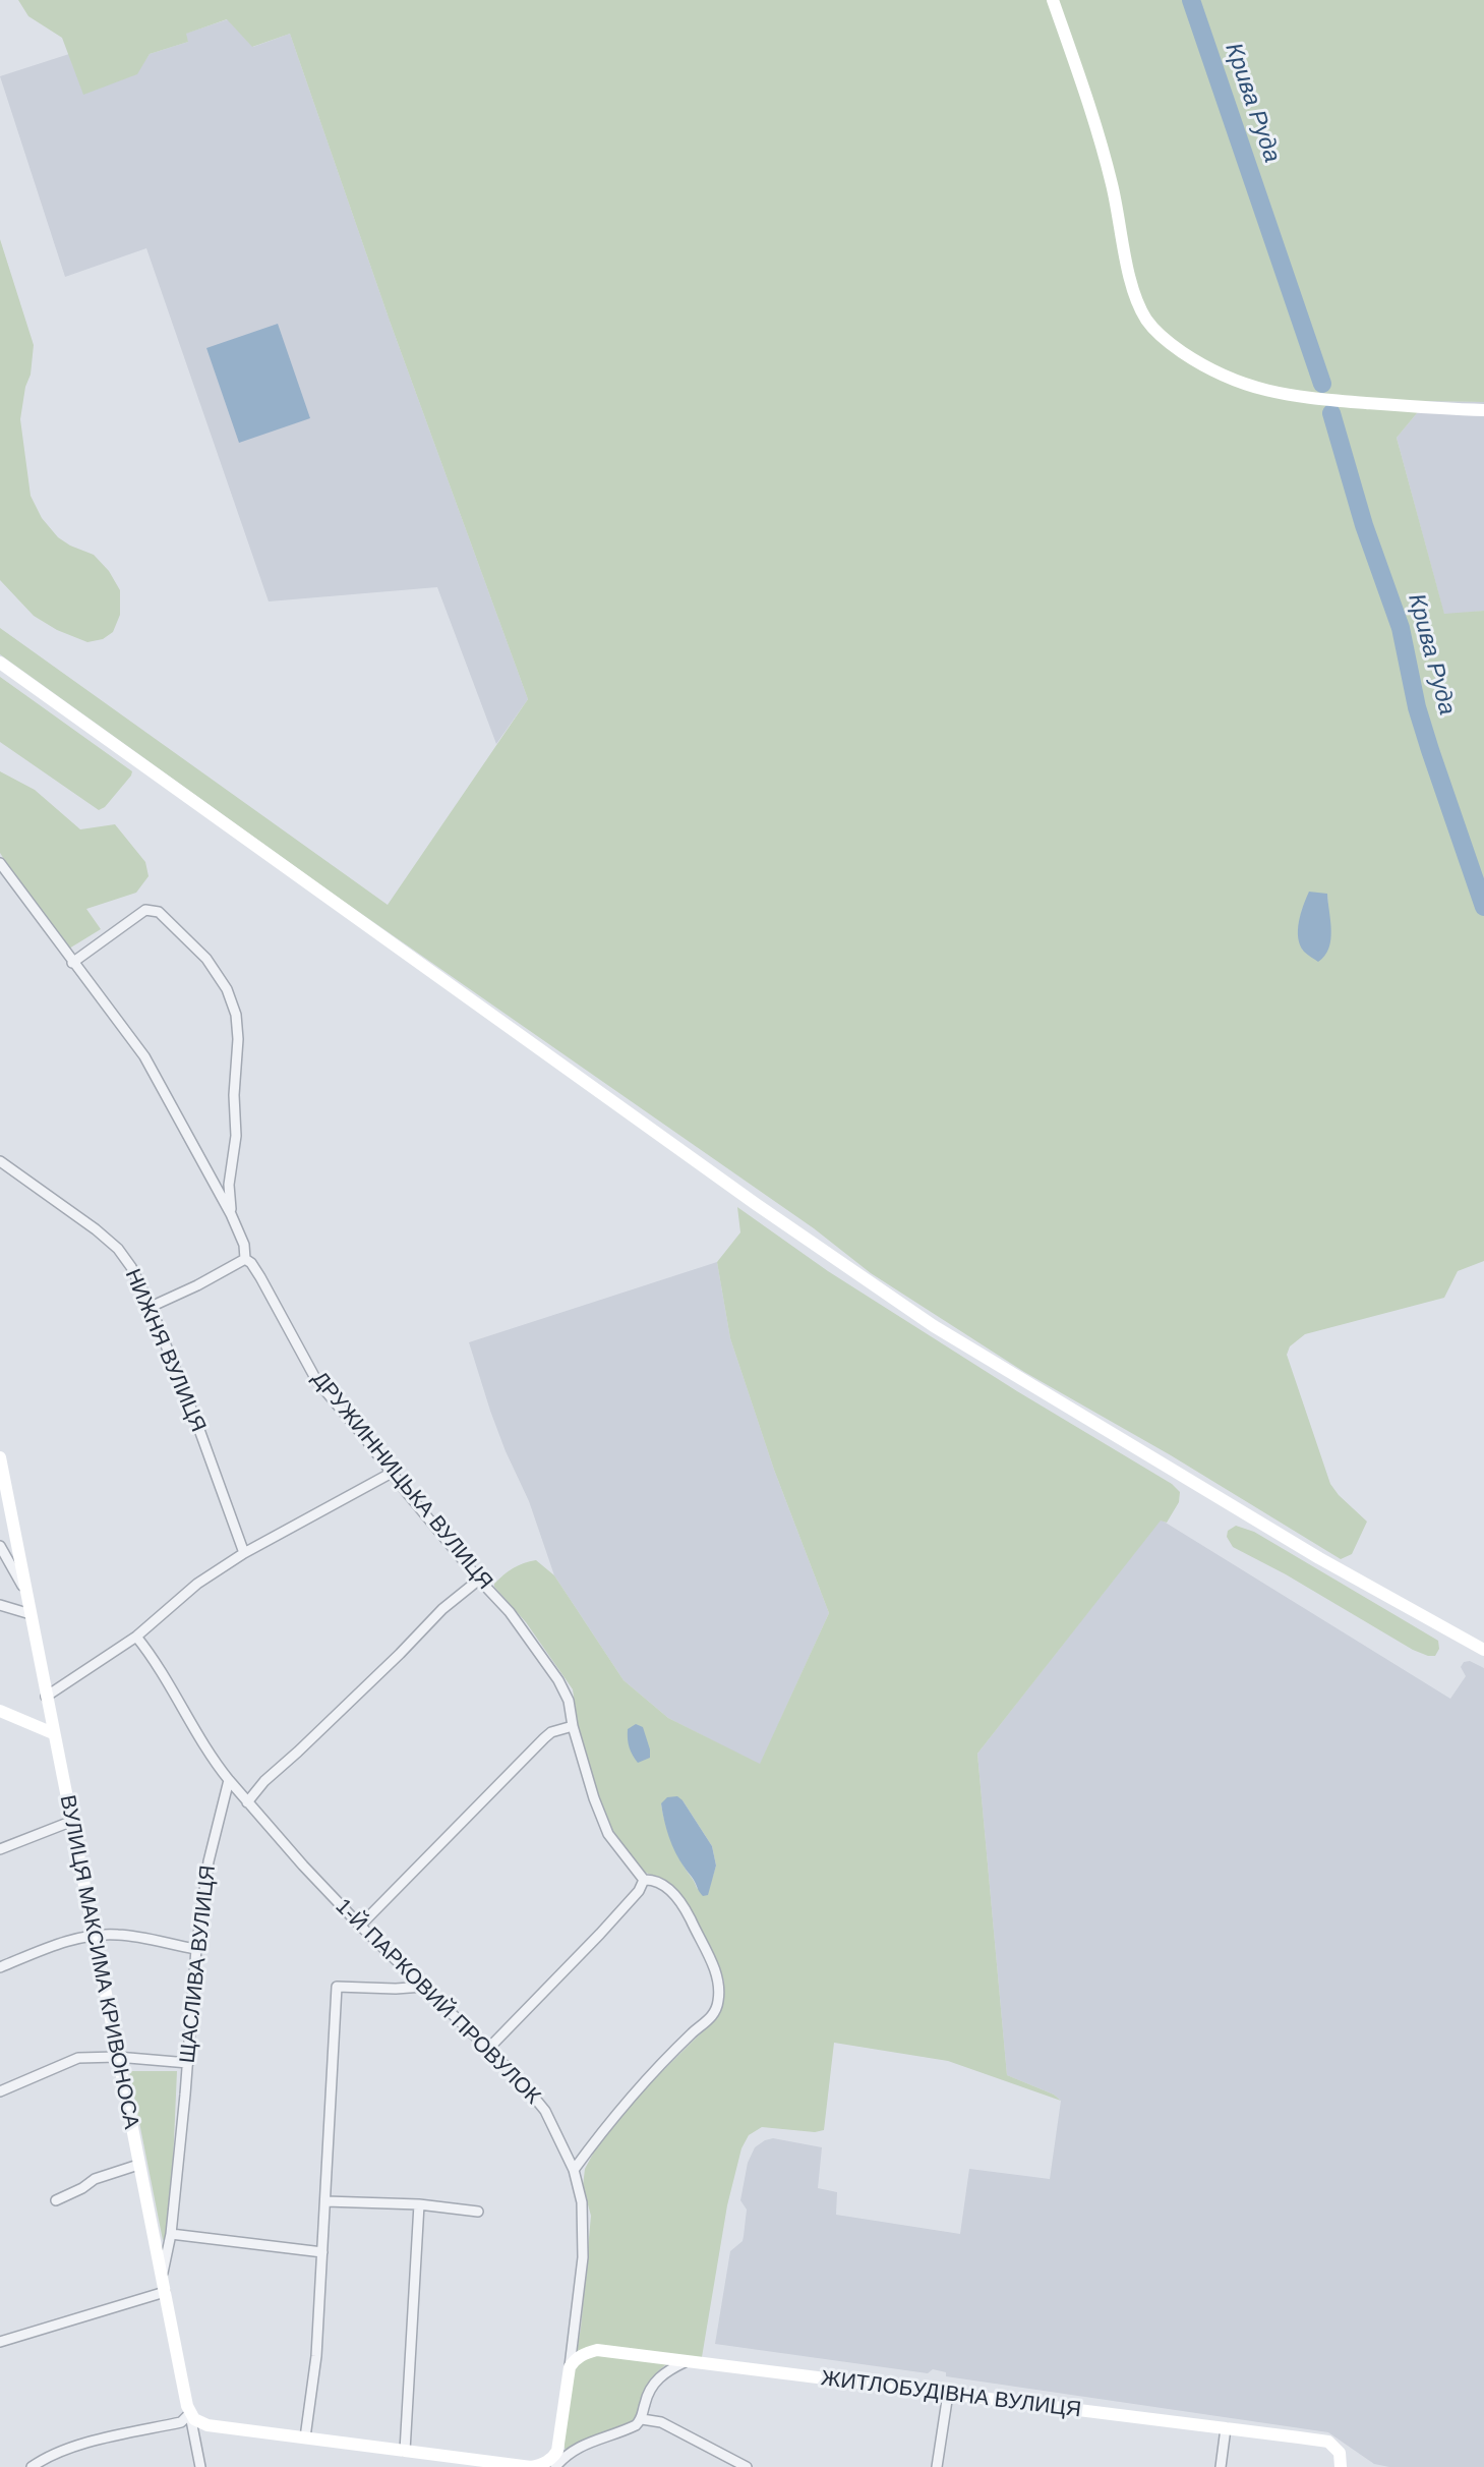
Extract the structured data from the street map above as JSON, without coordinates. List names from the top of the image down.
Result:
{
  "streets": {
    "street": [
      "НИЖНЯ ВУЛИЦЯ",
      "ДРУЖИННИЦЬКА ВУЛИЦЯ",
      "ВУЛИЦЯ МАКСИМА КРИВОНОСА",
      "ЩАСЛИВА ВУЛИЦЯ",
      "1-Й ПАРКОВИЙ ПРОВУЛОК",
      "ЖИТЛОБУДІВНА ВУЛИЦЯ"
    ]
  },
  "crossings": [
    ["ДРУЖИННИЦЬКА ВУЛИЦЯ", "1-Й ПАРКОВИЙ ПРОВУЛОК"],
    ["ВУЛИЦЯ МАКСИМА КРИВОНОСА", "ЩАСЛИВА ВУЛИЦЯ"],
    ["ЩАСЛИВА ВУЛИЦЯ", "1-Й ПАРКОВИЙ ПРОВУЛОК"],
    ["1-Й ПАРКОВИЙ ПРОВУЛОК", "ЖИТЛОБУДІВНА ВУЛИЦЯ"]
  ],
  "water": ["Крива Руда"]
}
